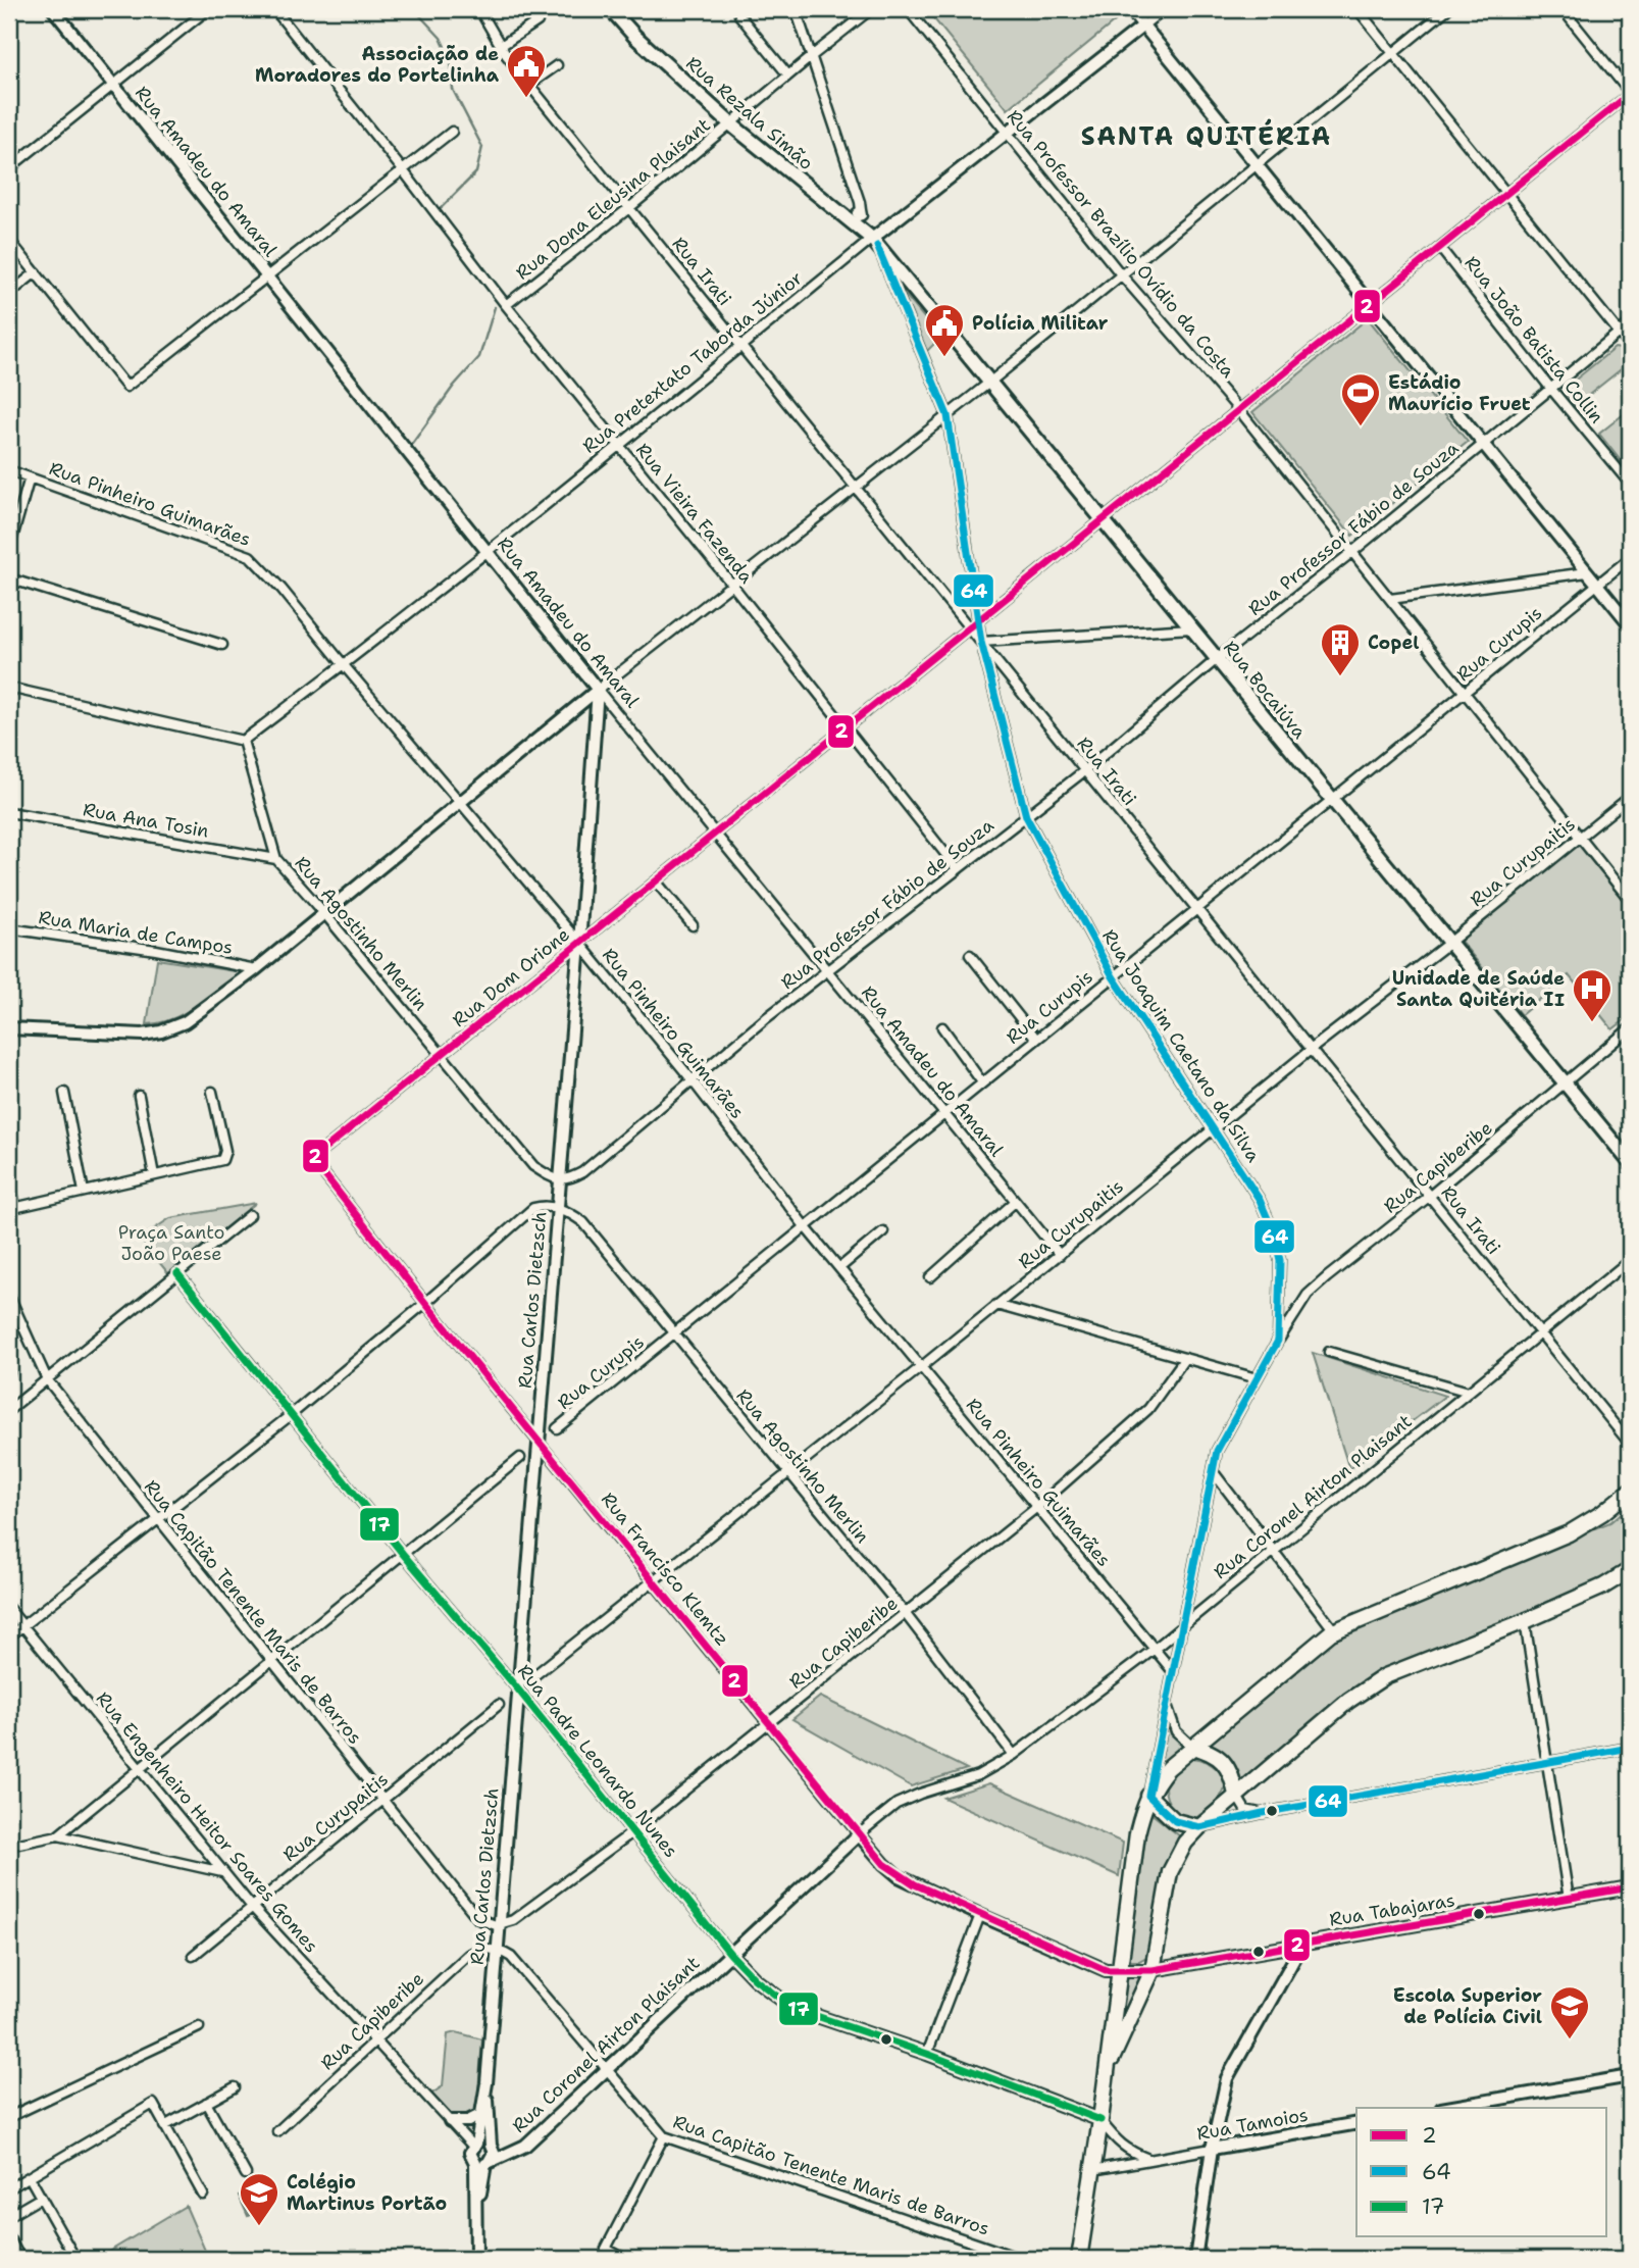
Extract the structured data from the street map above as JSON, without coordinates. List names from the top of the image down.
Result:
{
  "streets": {
    "main road": ["Rua Rezala Simão", "Rua Bocaiúva"],
    "street": [
      "Rua Amadeu do Amaral",
      "Rua Dona Eleusina Plaisant",
      "Rua Professor Brazílio Ovídio da Costa",
      "Rua Irati",
      "Rua João Batista Collin",
      "Rua Pretextato Taborda Júnior",
      "Rua Pinheiro Guimarães",
      "Rua Vieira Fazenda",
      "Rua Professor Fábio de Souza",
      "Rua Curupis",
      "Rua Ana Tosin",
      "Rua Curupaitis",
      "Rua Maria de Campos",
      "Rua Agostinho Merlin",
      "Rua Dom Orione",
      "Rua Joaquim Caetano da Silva",
      "Rua Capiberibe",
      "Rua Carlos Dietzsch",
      "Rua Coronel Airton Plaisant",
      "Rua Francisco Klemtz",
      "Rua Capitão Tenente Maris de Barros",
      "Rua Padre Leonardo Nunes",
      "Rua Engenheiro Heitor Soares Gomes",
      "Rua Tabajaras",
      "Rua Tamoios"
    ]
  },
  "crossings": [
    ["Rua Rezala Simão", "Rua Dona Eleusina Plaisant"],
    ["Rua Rezala Simão", "Rua Pretextato Taborda Júnior"],
    ["Rua Rezala Simão", "Rua Bocaiúva"],
    ["Rua Rezala Simão", "Rua Joaquim Caetano da Silva"],
    ["Rua Amadeu do Amaral", "Rua Pretextato Taborda Júnior"],
    ["Rua Amadeu do Amaral", "Rua Professor Fábio de Souza"],
    ["Rua Amadeu do Amaral", "Rua Curupis"],
    ["Rua Amadeu do Amaral", "Rua Curupaitis"],
    ["Rua Amadeu do Amaral", "Rua Dom Orione"],
    ["Rua Amadeu do Amaral", "Rua Carlos Dietzsch"],
    ["Rua Dona Eleusina Plaisant", "Rua Irati"],
    ["Rua Dona Eleusina Plaisant", "Rua Vieira Fazenda"],
    ["Rua Professor Brazílio Ovídio da Costa", "Rua Pretextato Taborda Júnior"],
    ["Rua Professor Brazílio Ovídio da Costa", "Rua Professor Fábio de Souza"],
    ["Rua Professor Brazílio Ovídio da Costa", "Rua Curupis"],
    ["Rua Professor Brazílio Ovídio da Costa", "Rua Curupaitis"],
    ["Rua Professor Brazílio Ovídio da Costa", "Rua Dom Orione"],
    ["Rua Irati", "Rua Pretextato Taborda Júnior"],
    ["Rua Irati", "Rua Professor Fábio de Souza"],
    ["Rua Irati", "Rua Curupis"],
    ["Rua Irati", "Rua Curupaitis"],
    ["Rua Irati", "Rua Dom Orione"],
    ["Rua Irati", "Rua Joaquim Caetano da Silva"],
    ["Rua Irati", "Rua Capiberibe"],
    ["Rua Irati", "Rua Coronel Airton Plaisant"],
    ["Rua João Batista Collin", "Rua Professor Fábio de Souza"],
    ["Rua João Batista Collin", "Rua Dom Orione"],
    ["Rua Pretextato Taborda Júnior", "Rua Pinheiro Guimarães"],
    ["Rua Pretextato Taborda Júnior", "Rua Vieira Fazenda"],
    ["Rua Pretextato Taborda Júnior", "Rua Bocaiúva"],
    ["Rua Pretextato Taborda Júnior", "Rua Agostinho Merlin"],
    ["Rua Pretextato Taborda Júnior", "Rua Joaquim Caetano da Silva"],
    ["Rua Pinheiro Guimarães", "Rua Professor Fábio de Souza"],
    ["Rua Pinheiro Guimarães", "Rua Curupis"],
    ["Rua Pinheiro Guimarães", "Rua Curupaitis"],
    ["Rua Pinheiro Guimarães", "Rua Dom Orione"],
    ["Rua Pinheiro Guimarães", "Rua Joaquim Caetano da Silva"],
    ["Rua Pinheiro Guimarães", "Rua Capiberibe"],
    ["Rua Pinheiro Guimarães", "Rua Carlos Dietzsch"],
    ["Rua Pinheiro Guimarães", "Rua Coronel Airton Plaisant"],
    ["Rua Vieira Fazenda", "Rua Professor Fábio de Souza"],
    ["Rua Vieira Fazenda", "Rua Dom Orione"],
    ["Rua Professor Fábio de Souza", "Rua Bocaiúva"],
    ["Rua Professor Fábio de Souza", "Rua Agostinho Merlin"],
    ["Rua Professor Fábio de Souza", "Rua Joaquim Caetano da Silva"],
    ["Rua Professor Fábio de Souza", "Rua Carlos Dietzsch"],
    ["Rua Curupis", "Rua Bocaiúva"],
    ["Rua Curupis", "Rua Agostinho Merlin"],
    ["Rua Curupis", "Rua Joaquim Caetano da Silva"],
    ["Rua Bocaiúva", "Rua Curupaitis"],
    ["Rua Bocaiúva", "Rua Dom Orione"],
    ["Rua Bocaiúva", "Rua Joaquim Caetano da Silva"],
    ["Rua Bocaiúva", "Rua Capiberibe"],
    ["Rua Ana Tosin", "Rua Agostinho Merlin"],
    ["Rua Curupaitis", "Rua Agostinho Merlin"],
    ["Rua Curupaitis", "Rua Joaquim Caetano da Silva"],
    ["Rua Curupaitis", "Rua Francisco Klemtz"],
    ["Rua Curupaitis", "Rua Capitão Tenente Maris de Barros"],
    ["Rua Curupaitis", "Rua Engenheiro Heitor Soares Gomes"],
    ["Rua Agostinho Merlin", "Rua Dom Orione"],
    ["Rua Agostinho Merlin", "Rua Capiberibe"],
    ["Rua Agostinho Merlin", "Rua Carlos Dietzsch"],
    ["Rua Agostinho Merlin", "Rua Coronel Airton Plaisant"],
    ["Rua Dom Orione", "Rua Joaquim Caetano da Silva"],
    ["Rua Dom Orione", "Rua Carlos Dietzsch"],
    ["Rua Dom Orione", "Rua Francisco Klemtz"],
    ["Rua Joaquim Caetano da Silva", "Rua Capiberibe"],
    ["Rua Joaquim Caetano da Silva", "Rua Coronel Airton Plaisant"],
    ["Rua Capiberibe", "Rua Carlos Dietzsch"],
    ["Rua Capiberibe", "Rua Francisco Klemtz"],
    ["Rua Capiberibe", "Rua Capitão Tenente Maris de Barros"],
    ["Rua Capiberibe", "Rua Padre Leonardo Nunes"],
    ["Rua Capiberibe", "Rua Engenheiro Heitor Soares Gomes"],
    ["Rua Carlos Dietzsch", "Rua Coronel Airton Plaisant"],
    ["Rua Carlos Dietzsch", "Rua Francisco Klemtz"],
    ["Rua Carlos Dietzsch", "Rua Capitão Tenente Maris de Barros"],
    ["Rua Carlos Dietzsch", "Rua Padre Leonardo Nunes"],
    ["Rua Carlos Dietzsch", "Rua Engenheiro Heitor Soares Gomes"],
    ["Rua Coronel Airton Plaisant", "Rua Francisco Klemtz"],
    ["Rua Coronel Airton Plaisant", "Rua Capitão Tenente Maris de Barros"],
    ["Rua Coronel Airton Plaisant", "Rua Padre Leonardo Nunes"],
    ["Rua Coronel Airton Plaisant", "Rua Engenheiro Heitor Soares Gomes"],
    ["Rua Francisco Klemtz", "Rua Tabajaras"]
  ],
  "districts": ["SANTA QUITÉRIA"],
  "parks": ["Praça Santo João Paese"],
  "places": {
    "public building": ["Associação de Moradores do Portelinha", "Polícia Militar"],
    "sports": ["Estádio Maurício Fruet"],
    "building": ["Copel"],
    "hospital": ["Unidade de Saúde Santa Quitéria II"],
    "school or university": ["Escola Superior de Polícia Civil", "Colégio Martinus Portão"]
  },
  "lines": ["transit line 2", "transit line 64", "transit line 17"],
  "legend": ["2", "64", "17"]
}
